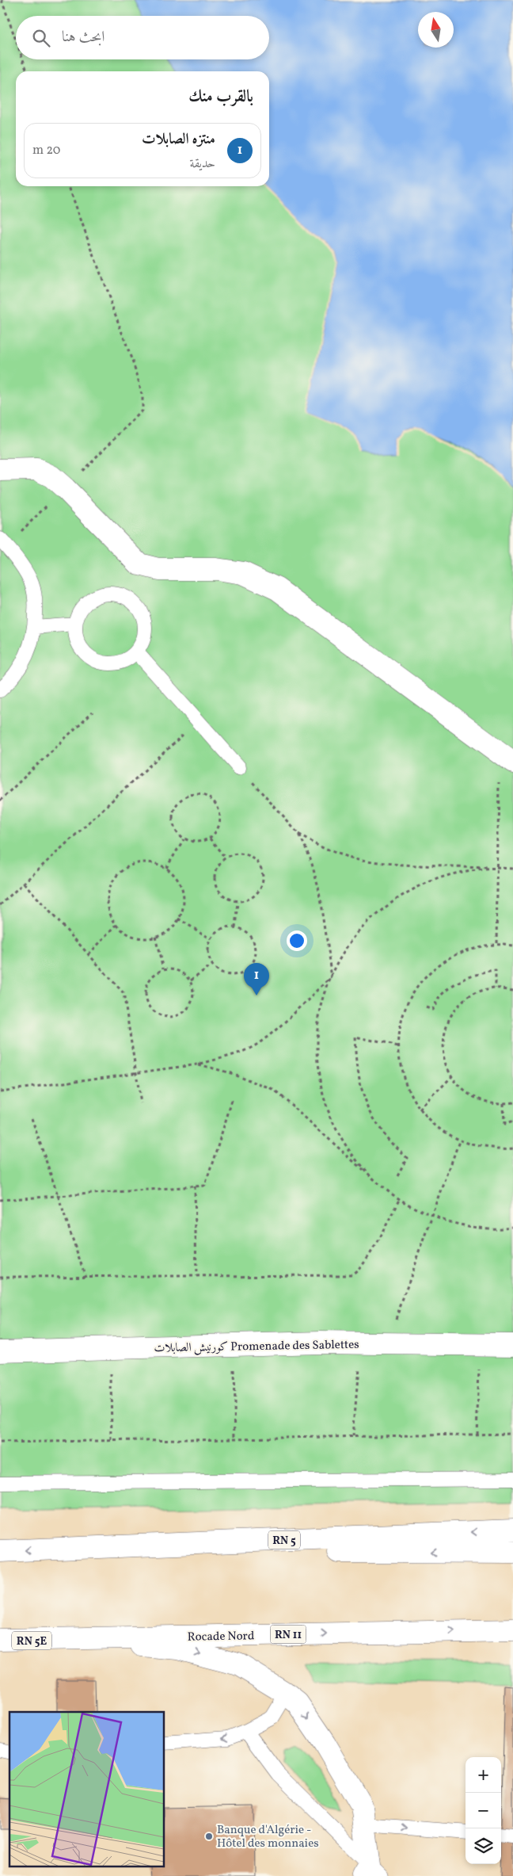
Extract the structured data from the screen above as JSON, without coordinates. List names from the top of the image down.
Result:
{
  "streets": {
    "main road": [
      "كورنيش الصابلات Promenade des Sablettes",
      "RN 5",
      "RN 11",
      "Rocade Nord",
      "RN 5E"
    ]
  },
  "crossings": [
    ["Rocade Nord", "RN 5E"]
  ],
  "places": ["Banque d'Algérie - Hôtel des monnaies"],
  "north": "top",
  "page": {
    "search": "ابحث هنا",
    "heading": "بالقرب منك",
    "list": [
      {
        "mark": "1",
        "name": "منتزه الصابلات",
        "note": "حديقة",
        "value": "20 m"
      }
    ],
    "pins": "1",
    "map_buttons": ["+", "−"]
  }
}
